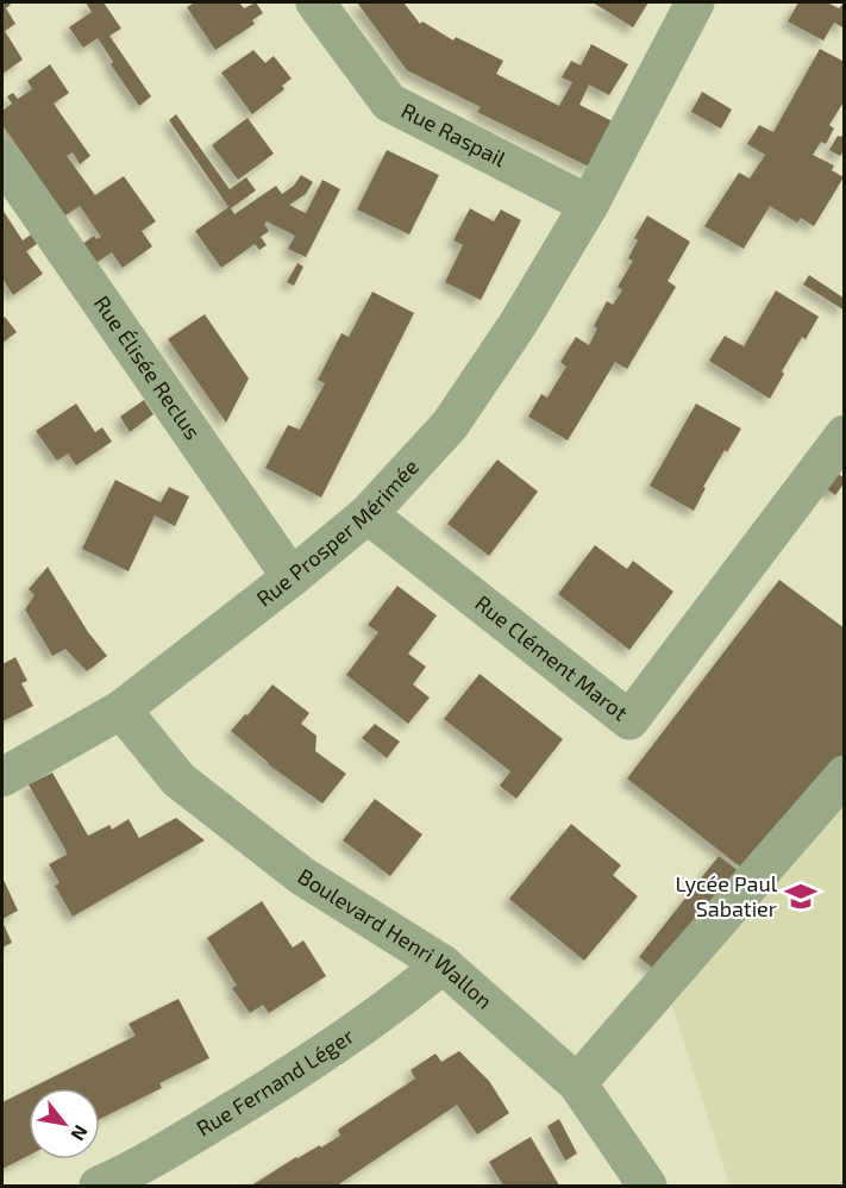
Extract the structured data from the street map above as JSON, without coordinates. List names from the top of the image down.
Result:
{
  "streets": {
    "street": [
      "Rue Raspail",
      "Rue Élisée Reclus",
      "Rue Prosper Mérimée",
      "Rue Clément Marot",
      "Boulevard Henri Wallon",
      "Rue Fernand Léger"
    ]
  },
  "crossings": [
    ["Rue Raspail", "Rue Prosper Mérimée"],
    ["Rue Élisée Reclus", "Rue Prosper Mérimée"],
    ["Rue Prosper Mérimée", "Rue Clément Marot"],
    ["Rue Prosper Mérimée", "Boulevard Henri Wallon"],
    ["Boulevard Henri Wallon", "Rue Fernand Léger"]
  ],
  "places": {
    "school or university": ["Lycée Paul Sabatier"]
  },
  "north": "bottom right"
}
